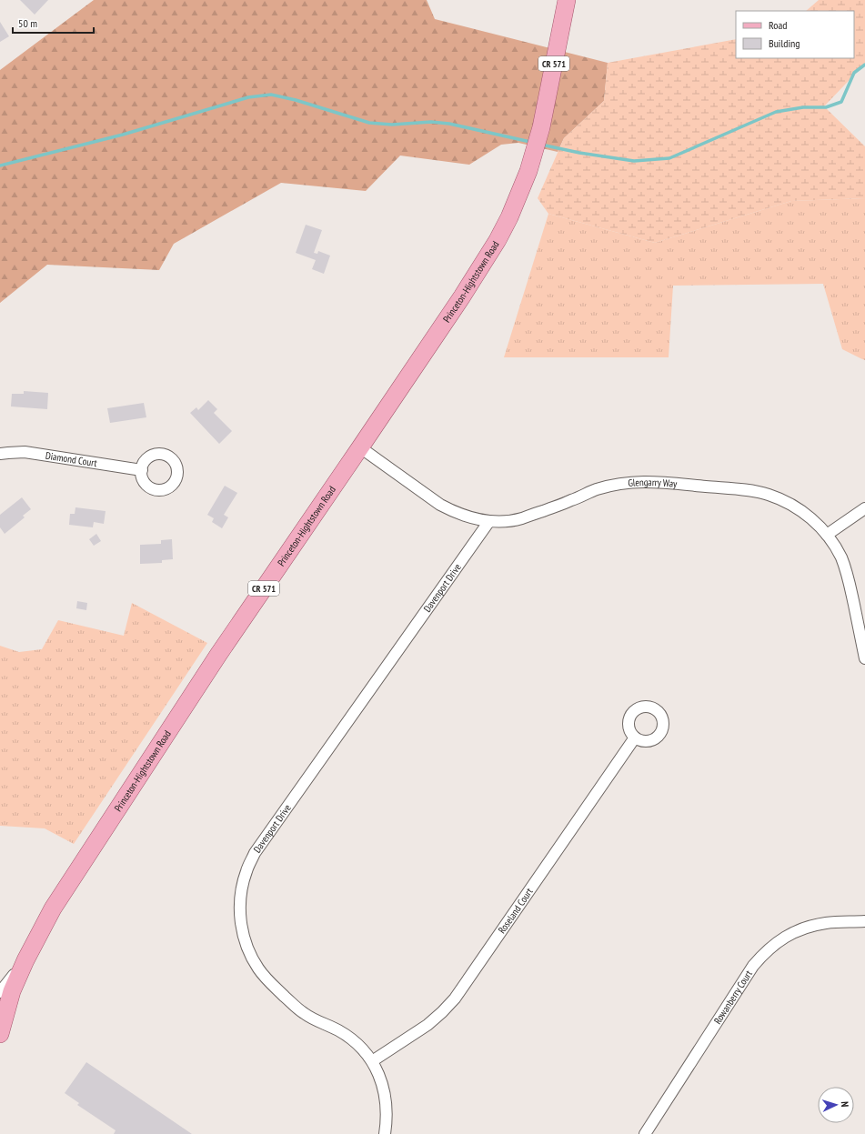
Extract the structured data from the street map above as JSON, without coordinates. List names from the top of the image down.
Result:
{
  "streets": {
    "main road": ["CR 571", "Princeton-Hightstown Road"],
    "street": [
      "Diamond Court",
      "Glengarry Way",
      "Davenport Drive",
      "Roseland Court",
      "Rowanberry Court"
    ]
  },
  "crossings": [
    ["Princeton-Hightstown Road", "Glengarry Way"],
    ["Glengarry Way", "Davenport Drive"],
    ["Davenport Drive", "Roseland Court"]
  ],
  "legend": ["Road", "Building"],
  "scale_bar": "50 m",
  "north": "right"
}
